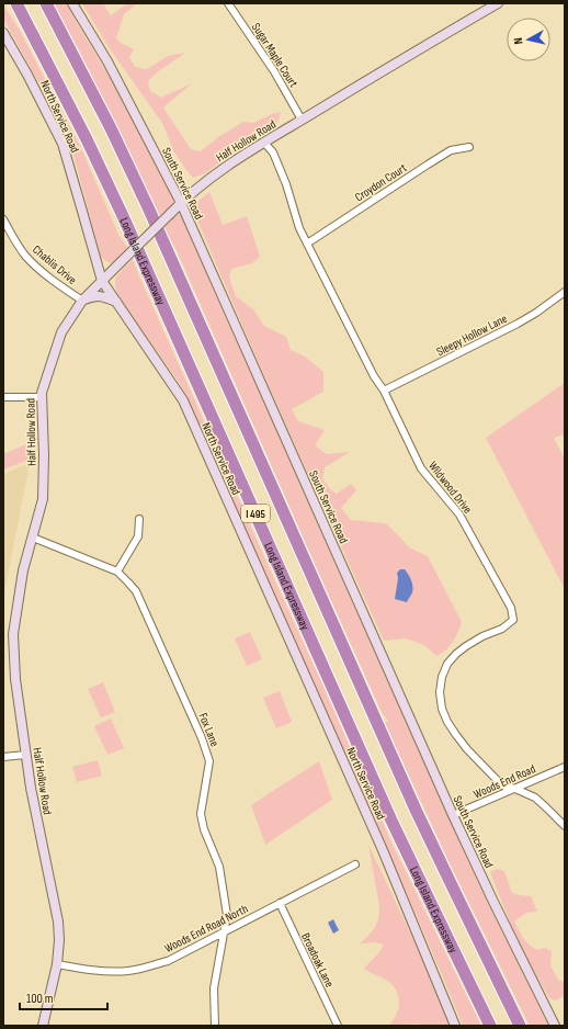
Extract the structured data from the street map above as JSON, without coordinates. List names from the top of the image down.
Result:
{
  "streets": {
    "highway": ["Long Island Expressway", "I 495"],
    "main road": ["North Service Road", "Half Hollow Road", "South Service Road"],
    "street": [
      "Sugar Maple Court",
      "Croydon Court",
      "Chablis Drive",
      "Sleepy Hollow Lane",
      "Wildwood Drive",
      "Fox Lane",
      "Woods End Road",
      "Woods End Road North",
      "Broadoak Lane"
    ]
  },
  "crossings": [
    ["Sugar Maple Court", "Half Hollow Road"],
    ["North Service Road", "Half Hollow Road"],
    ["Half Hollow Road", "South Service Road"],
    ["Half Hollow Road", "Chablis Drive"],
    ["Half Hollow Road", "Wildwood Drive"],
    ["Half Hollow Road", "Fox Lane"],
    ["Half Hollow Road", "Woods End Road North"],
    ["Croydon Court", "Wildwood Drive"],
    ["South Service Road", "Woods End Road"],
    ["Sleepy Hollow Lane", "Wildwood Drive"],
    ["Wildwood Drive", "Woods End Road"],
    ["Fox Lane", "Woods End Road North"],
    ["Woods End Road North", "Broadoak Lane"]
  ],
  "scale_bar": "100 m",
  "north": "left"
}
